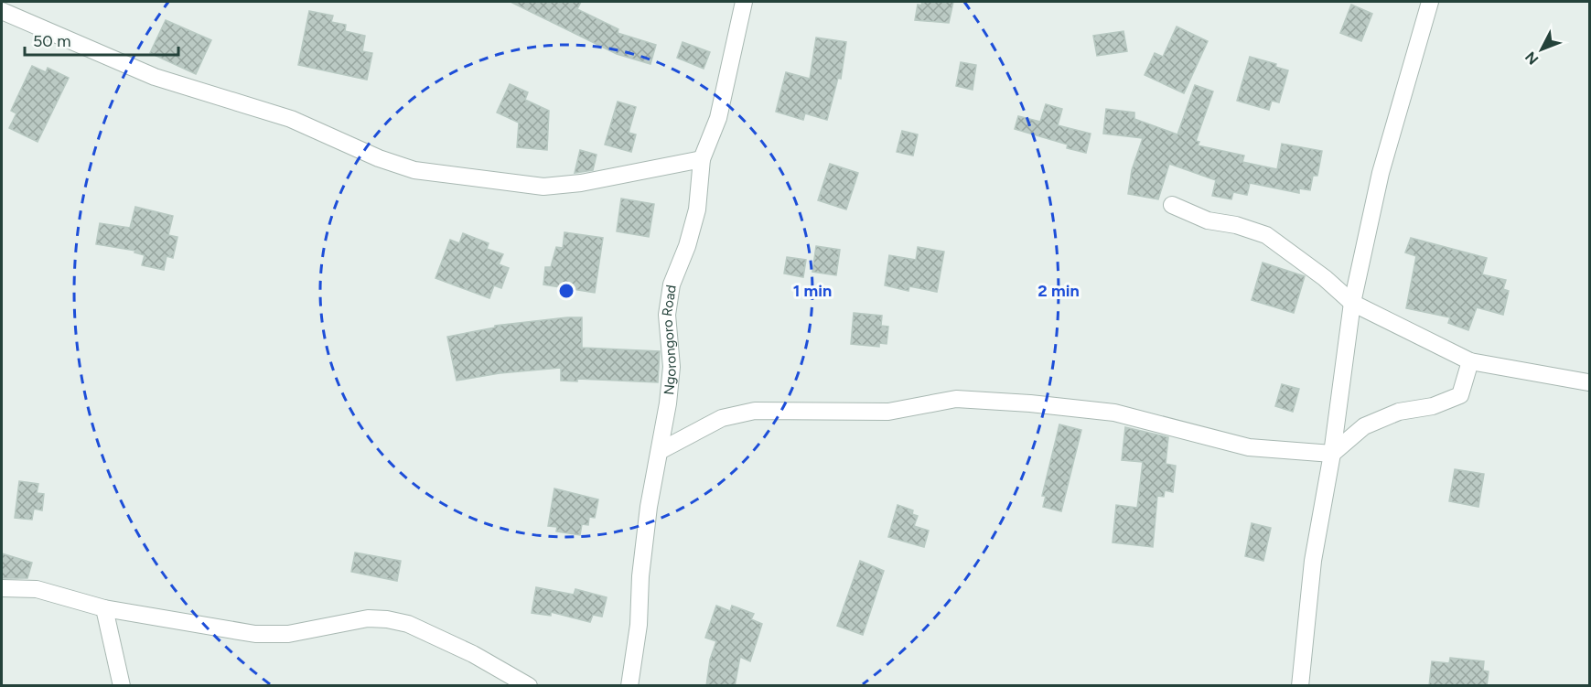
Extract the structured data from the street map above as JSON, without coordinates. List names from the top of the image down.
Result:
{
  "streets": {
    "street": ["Ngorongoro Road"]
  },
  "scale_bar": "50 m",
  "north": "bottom left",
  "rings": ["1 min", "2 min"]
}
